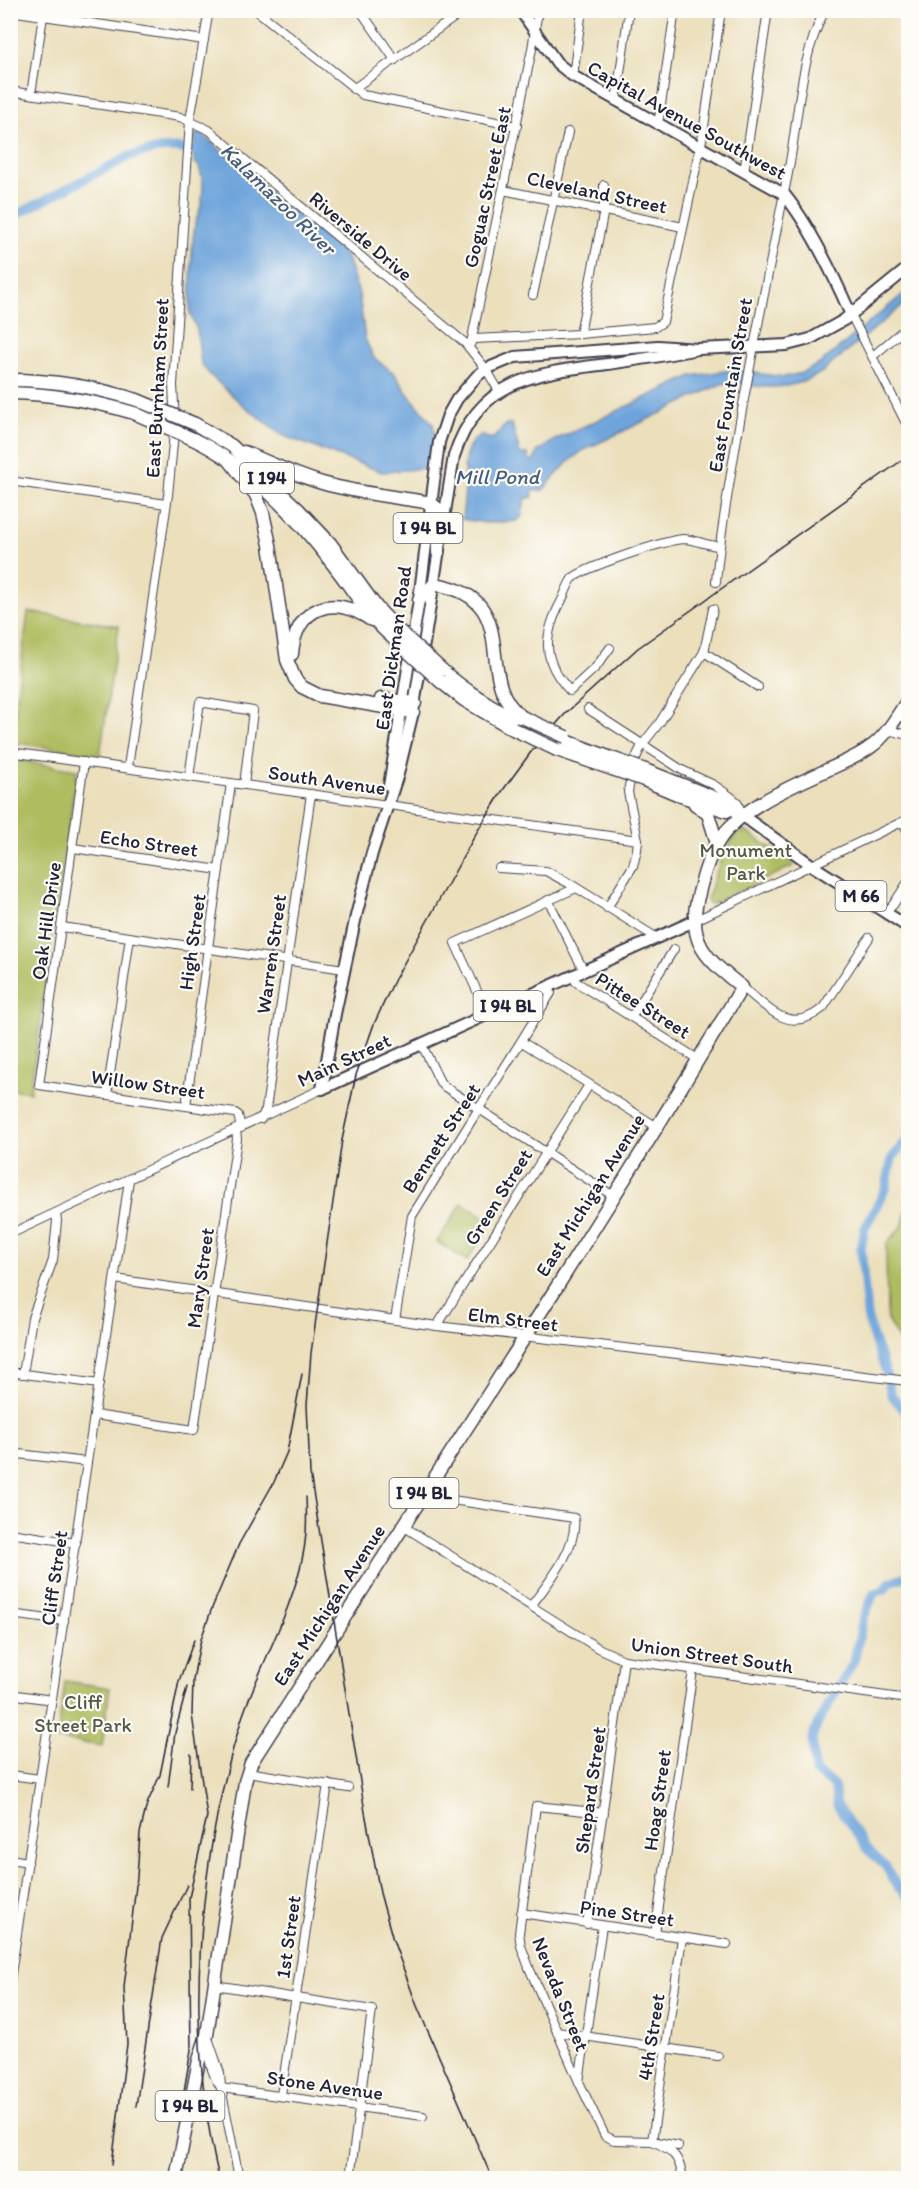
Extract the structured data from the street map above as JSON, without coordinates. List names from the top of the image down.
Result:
{
  "streets": {
    "highway": ["I 194", "I 94 BL", "East Michigan Avenue"],
    "main road": [
      "Capital Avenue Southwest",
      "East Dickman Road",
      "M 66",
      "Main Street"
    ],
    "street": [
      "Goguac Street East",
      "Cleveland Street",
      "Riverside Drive",
      "East Fountain Street",
      "East Burnham Street",
      "South Avenue",
      "Echo Street",
      "Oak Hill Drive",
      "High Street",
      "Warren Street",
      "Pittee Street",
      "Willow Street",
      "Bennett Street",
      "Green Street",
      "Mary Street",
      "Elm Street",
      "Cliff Street",
      "Union Street South",
      "Shepard Street",
      "Hoag Street",
      "Pine Street",
      "1st Street",
      "Nevada Street",
      "4th Street",
      "Stone Avenue"
    ]
  },
  "crossings": [
    ["Capital Avenue Southwest", "Goguac Street East"],
    ["Capital Avenue Southwest", "East Fountain Street"],
    ["Capital Avenue Southwest", "I 94 BL"],
    ["Capital Avenue Southwest", "East Dickman Road"],
    ["Goguac Street East", "Cleveland Street"],
    ["Goguac Street East", "Riverside Drive"],
    ["Riverside Drive", "East Burnham Street"],
    ["Riverside Drive", "East Dickman Road"],
    ["East Fountain Street", "East Dickman Road"],
    ["East Burnham Street", "South Avenue"],
    ["I 194", "M 66"],
    ["I 94 BL", "East Dickman Road"],
    ["East Dickman Road", "South Avenue"],
    ["East Dickman Road", "Main Street"],
    ["South Avenue", "Oak Hill Drive"],
    ["South Avenue", "High Street"],
    ["South Avenue", "Warren Street"],
    ["Echo Street", "Oak Hill Drive"],
    ["Echo Street", "High Street"],
    ["Oak Hill Drive", "Willow Street"],
    ["High Street", "Willow Street"],
    ["Warren Street", "Main Street"],
    ["Pittee Street", "Main Street"],
    ["Pittee Street", "East Michigan Avenue"],
    ["Main Street", "Willow Street"],
    ["Main Street", "Bennett Street"],
    ["Main Street", "Mary Street"],
    ["Main Street", "Cliff Street"],
    ["Willow Street", "Mary Street"],
    ["Bennett Street", "Elm Street"],
    ["East Michigan Avenue", "Elm Street"],
    ["East Michigan Avenue", "Union Street South"],
    ["Green Street", "Elm Street"],
    ["Mary Street", "Elm Street"],
    ["Mary Street", "Cliff Street"],
    ["Elm Street", "Cliff Street"],
    ["Union Street South", "Shepard Street"],
    ["Union Street South", "Hoag Street"],
    ["Shepard Street", "Pine Street"],
    ["Shepard Street", "Nevada Street"],
    ["Hoag Street", "Pine Street"],
    ["Pine Street", "Nevada Street"],
    ["Pine Street", "4th Street"],
    ["1st Street", "Stone Avenue"],
    ["Nevada Street", "4th Street"]
  ],
  "water": ["Kalamazoo River", "Mill Pond"],
  "parks": ["Monument Park", "Cliff Street Park"]
}
